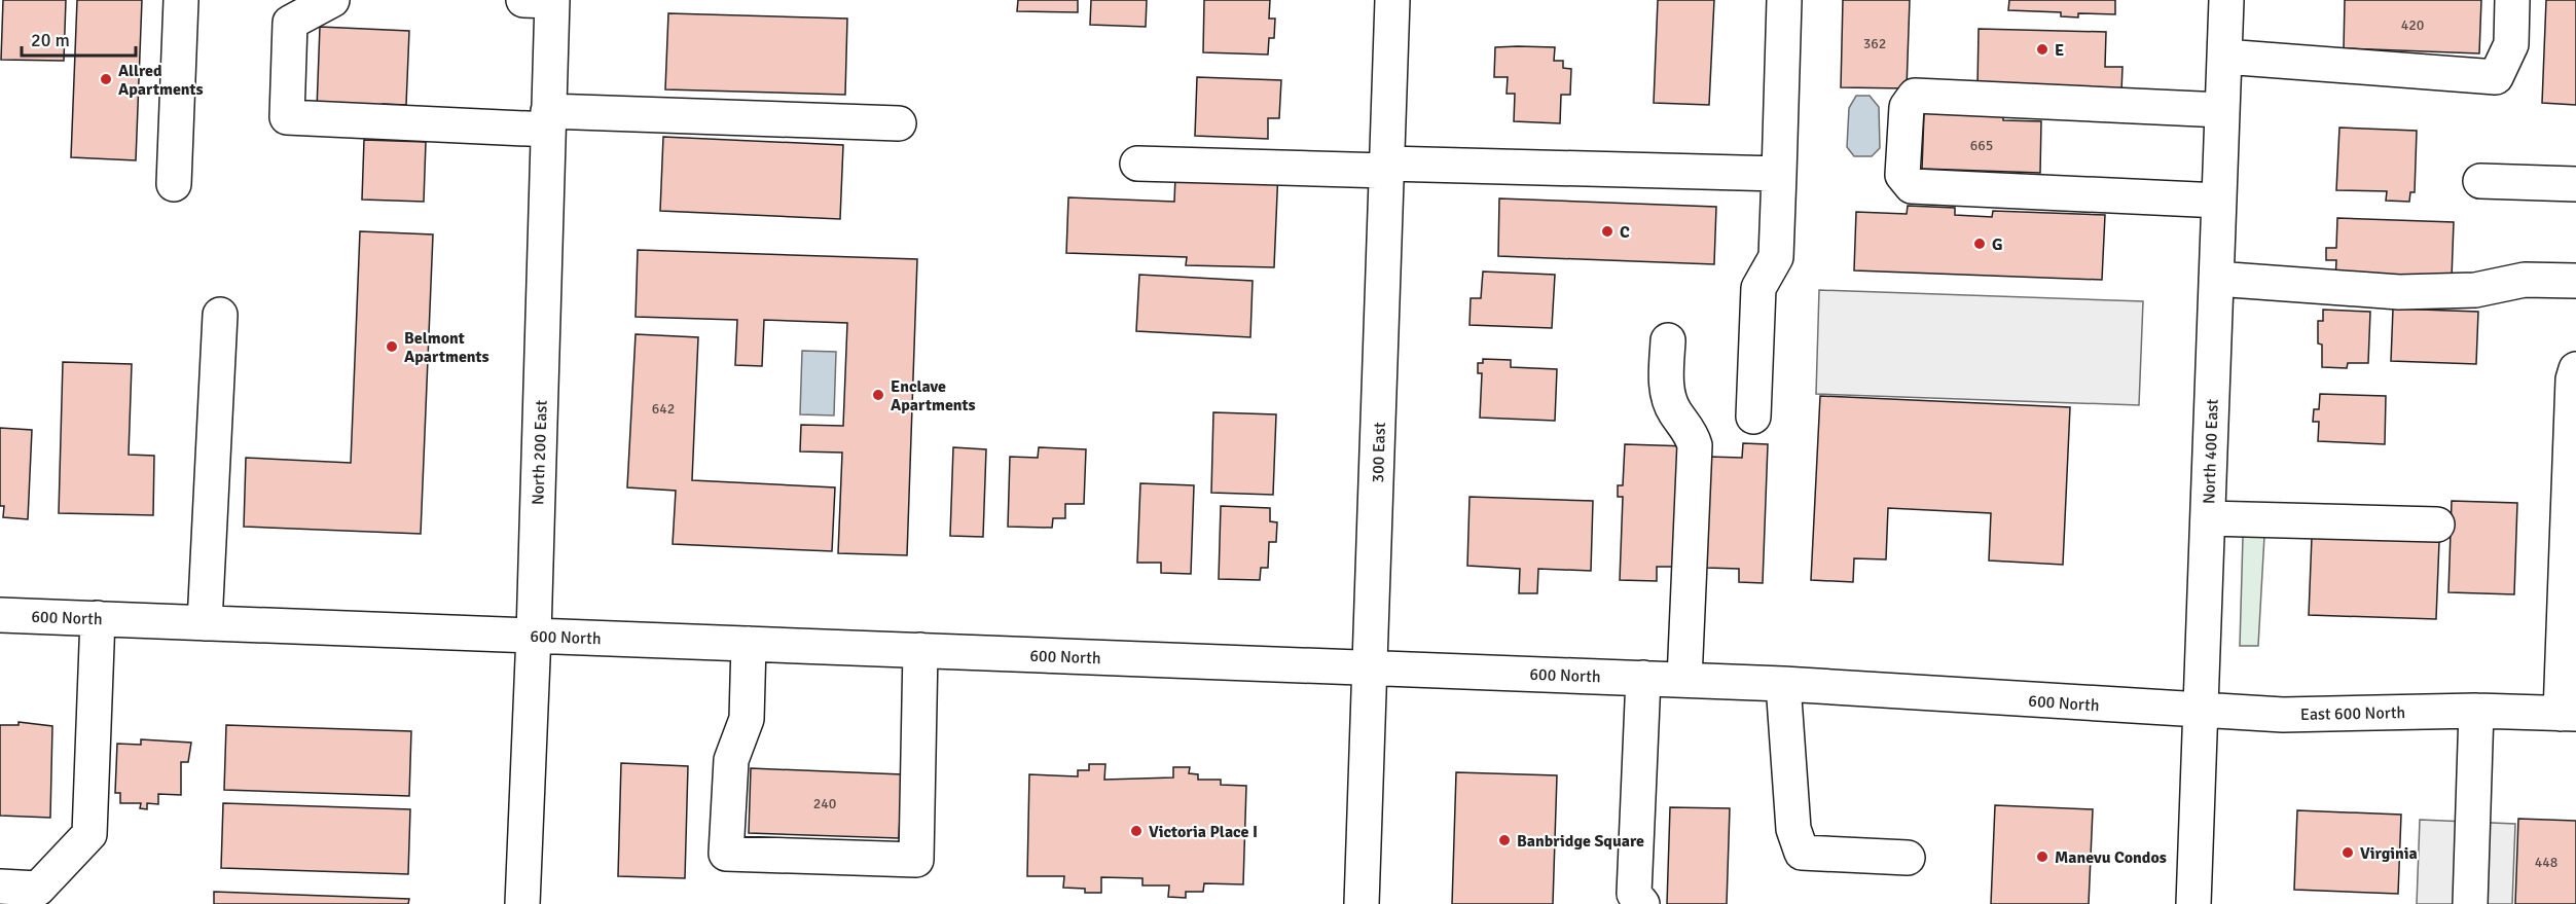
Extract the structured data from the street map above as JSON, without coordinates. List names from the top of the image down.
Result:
{
  "streets": {
    "street": [
      "North 400 East",
      "North 200 East",
      "300 East",
      "600 North",
      "East 600 North"
    ]
  },
  "crossings": [
    ["North 400 East", "East 600 North"],
    ["North 200 East", "600 North"],
    ["300 East", "600 North"],
    ["600 North", "East 600 North"]
  ],
  "places": [
    "E",
    "Allred Apartments",
    "C",
    "G",
    "Belmont Apartments",
    "Enclave Apartments",
    "Victoria Place I",
    "Banbridge Square",
    "Virginia",
    "Manevu Condos"
  ],
  "house_numbers": [
    "420",
    "362",
    "665",
    "642",
    "240",
    "448"
  ],
  "scale_bar": "20 m"
}
